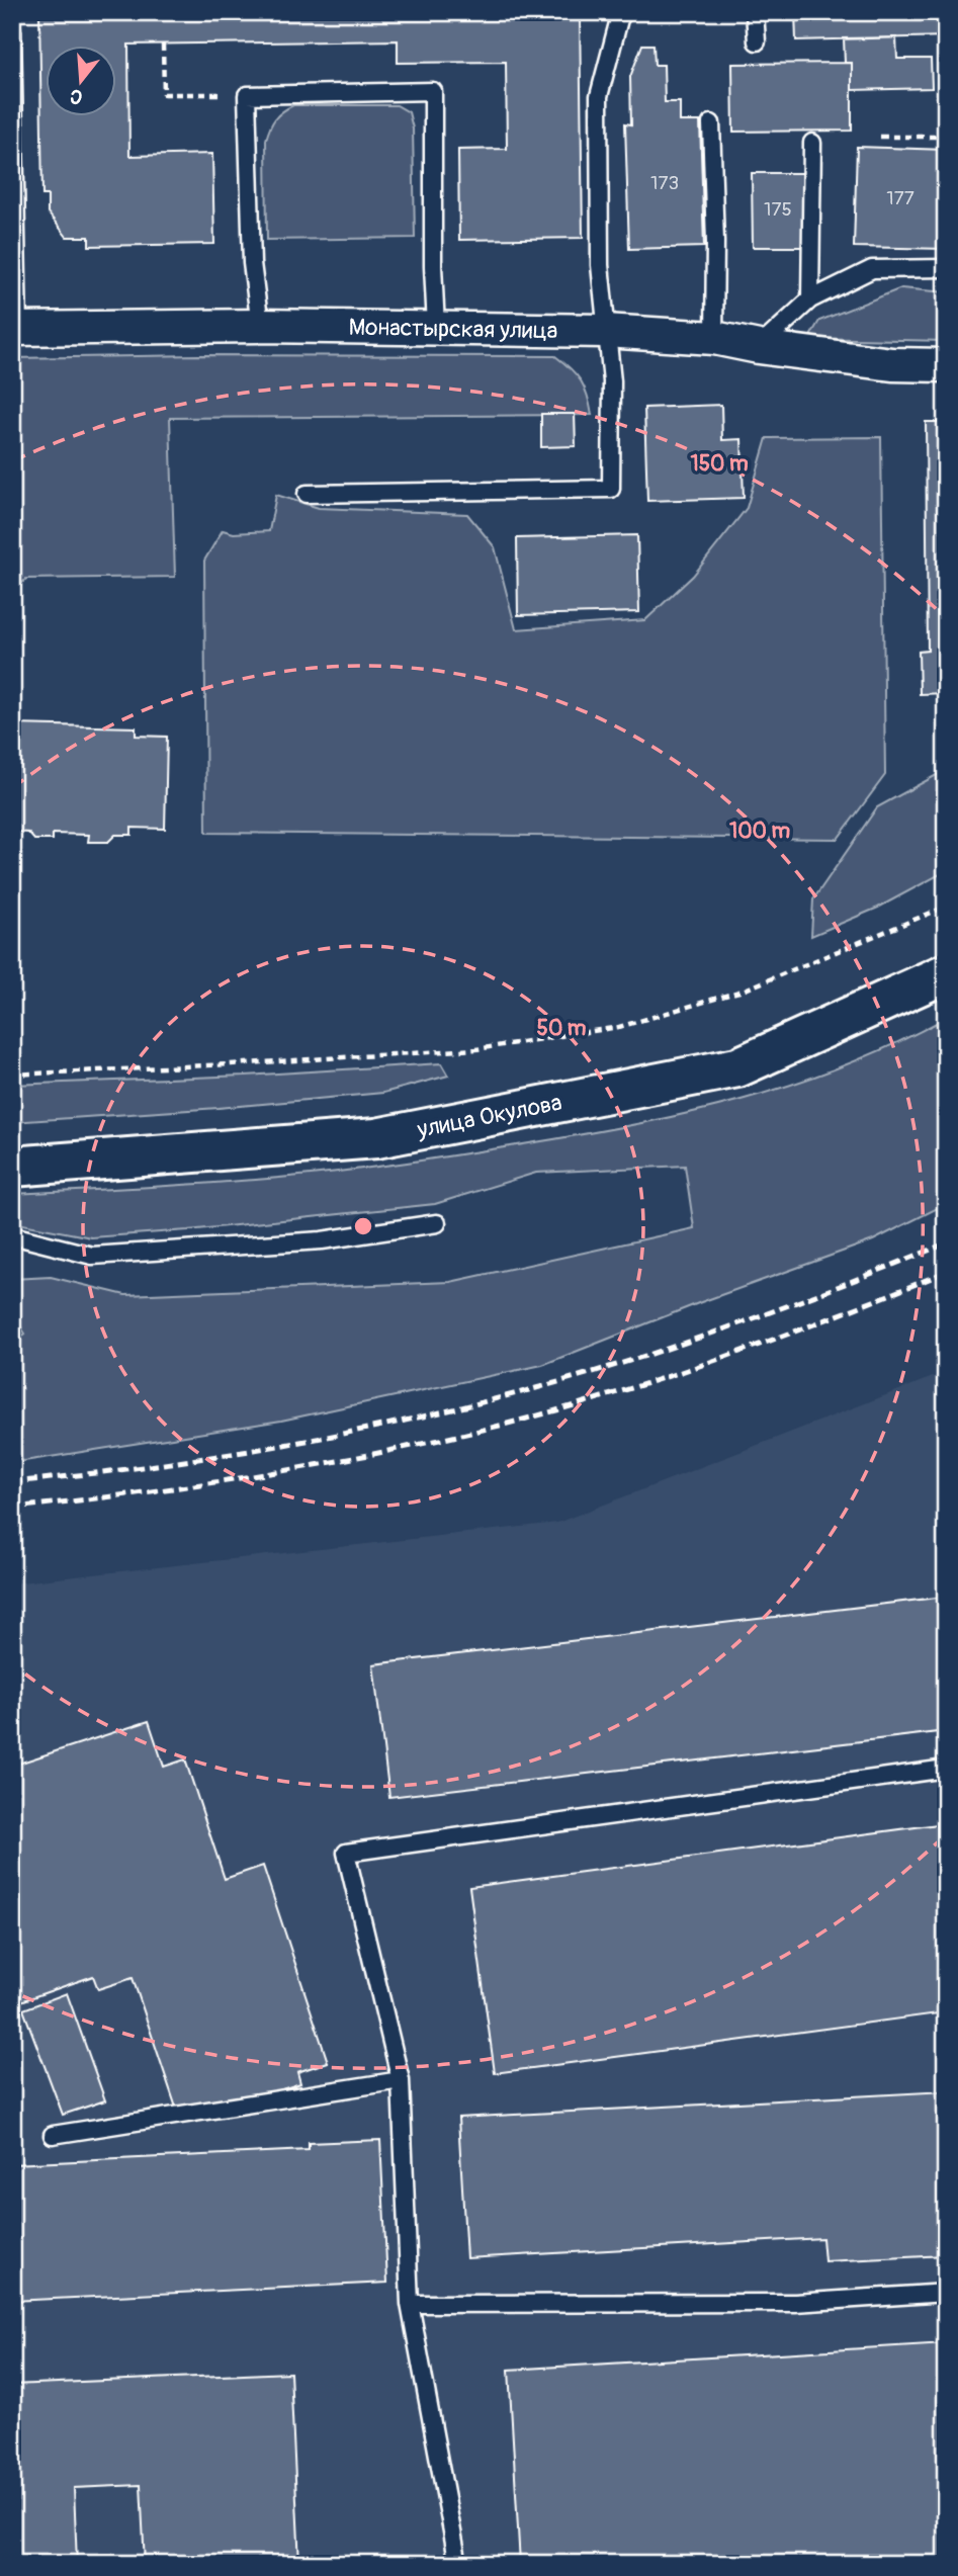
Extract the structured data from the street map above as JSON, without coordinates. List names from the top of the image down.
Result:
{
  "streets": {
    "main road": ["улица Окулова"],
    "street": ["Монастырская улица"]
  },
  "house_numbers": ["173", "177", "175"],
  "north": "bottom",
  "rings": ["150 m", "100 m", "50 m"]
}
